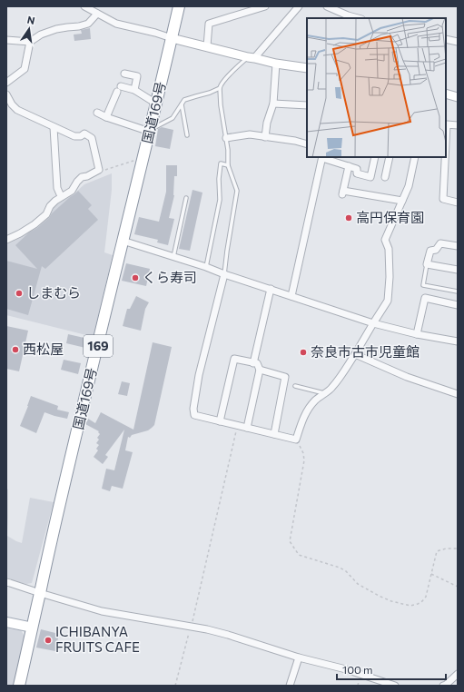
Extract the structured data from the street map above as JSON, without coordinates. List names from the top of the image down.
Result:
{
  "streets": {
    "highway": ["国道169号", "169"]
  },
  "places": [
    "高円保育園",
    "くら寿司",
    "しまむら",
    "西松屋",
    "奈良市古市児童館",
    "ICHIBANYA FRUITS CAFE"
  ],
  "scale_bar": "100 m",
  "north": "top"
}
